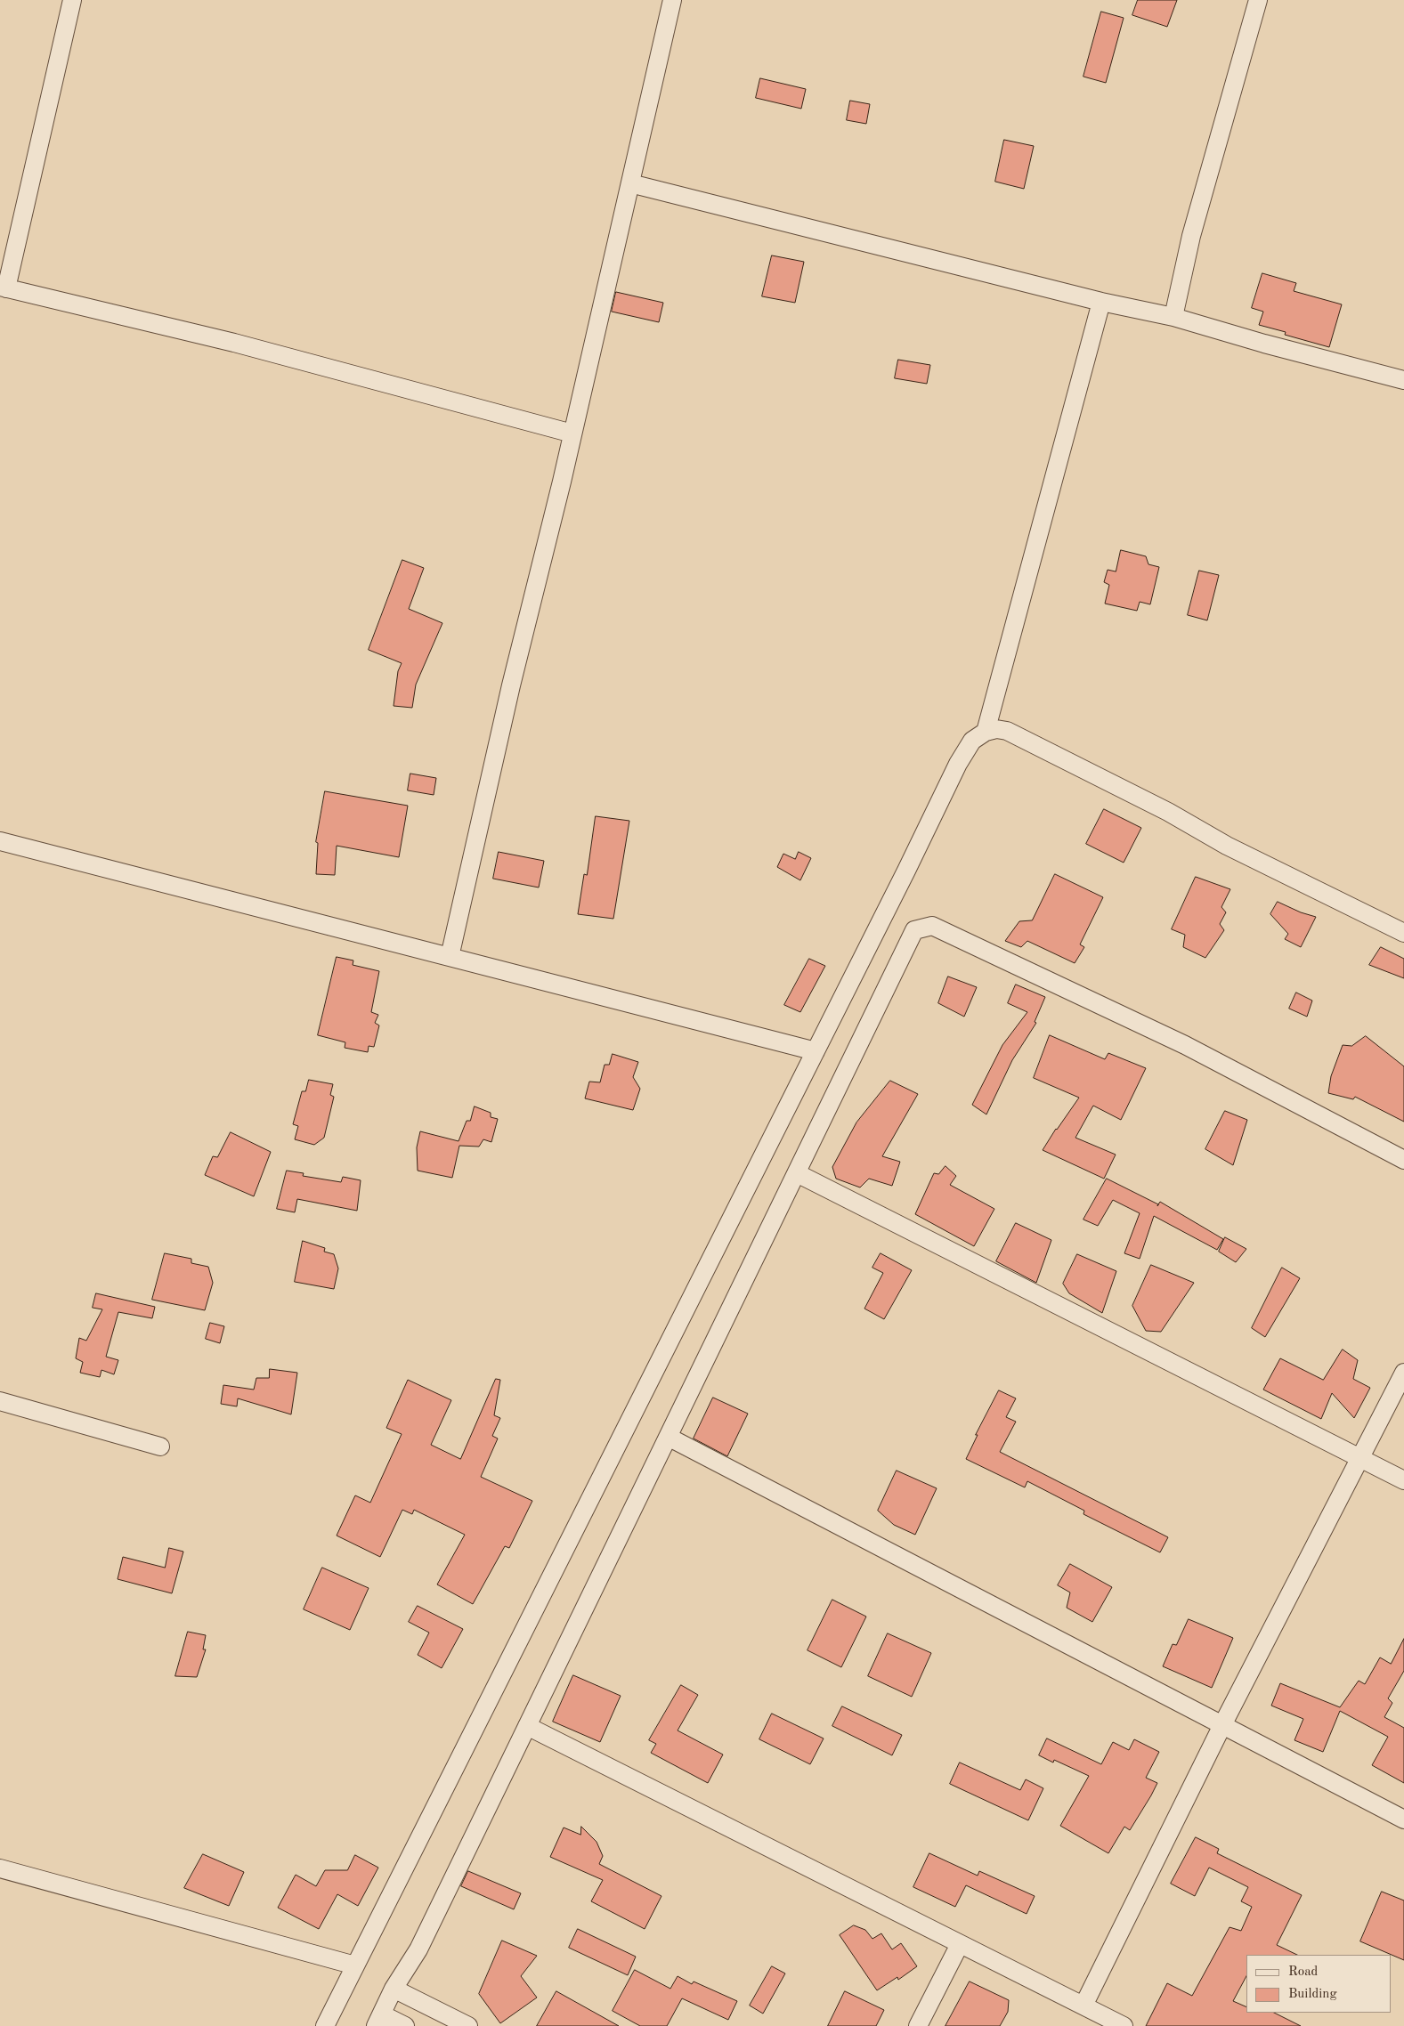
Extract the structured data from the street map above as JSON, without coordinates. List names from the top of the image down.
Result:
{
  "legend": ["Road", "Building"]
}
